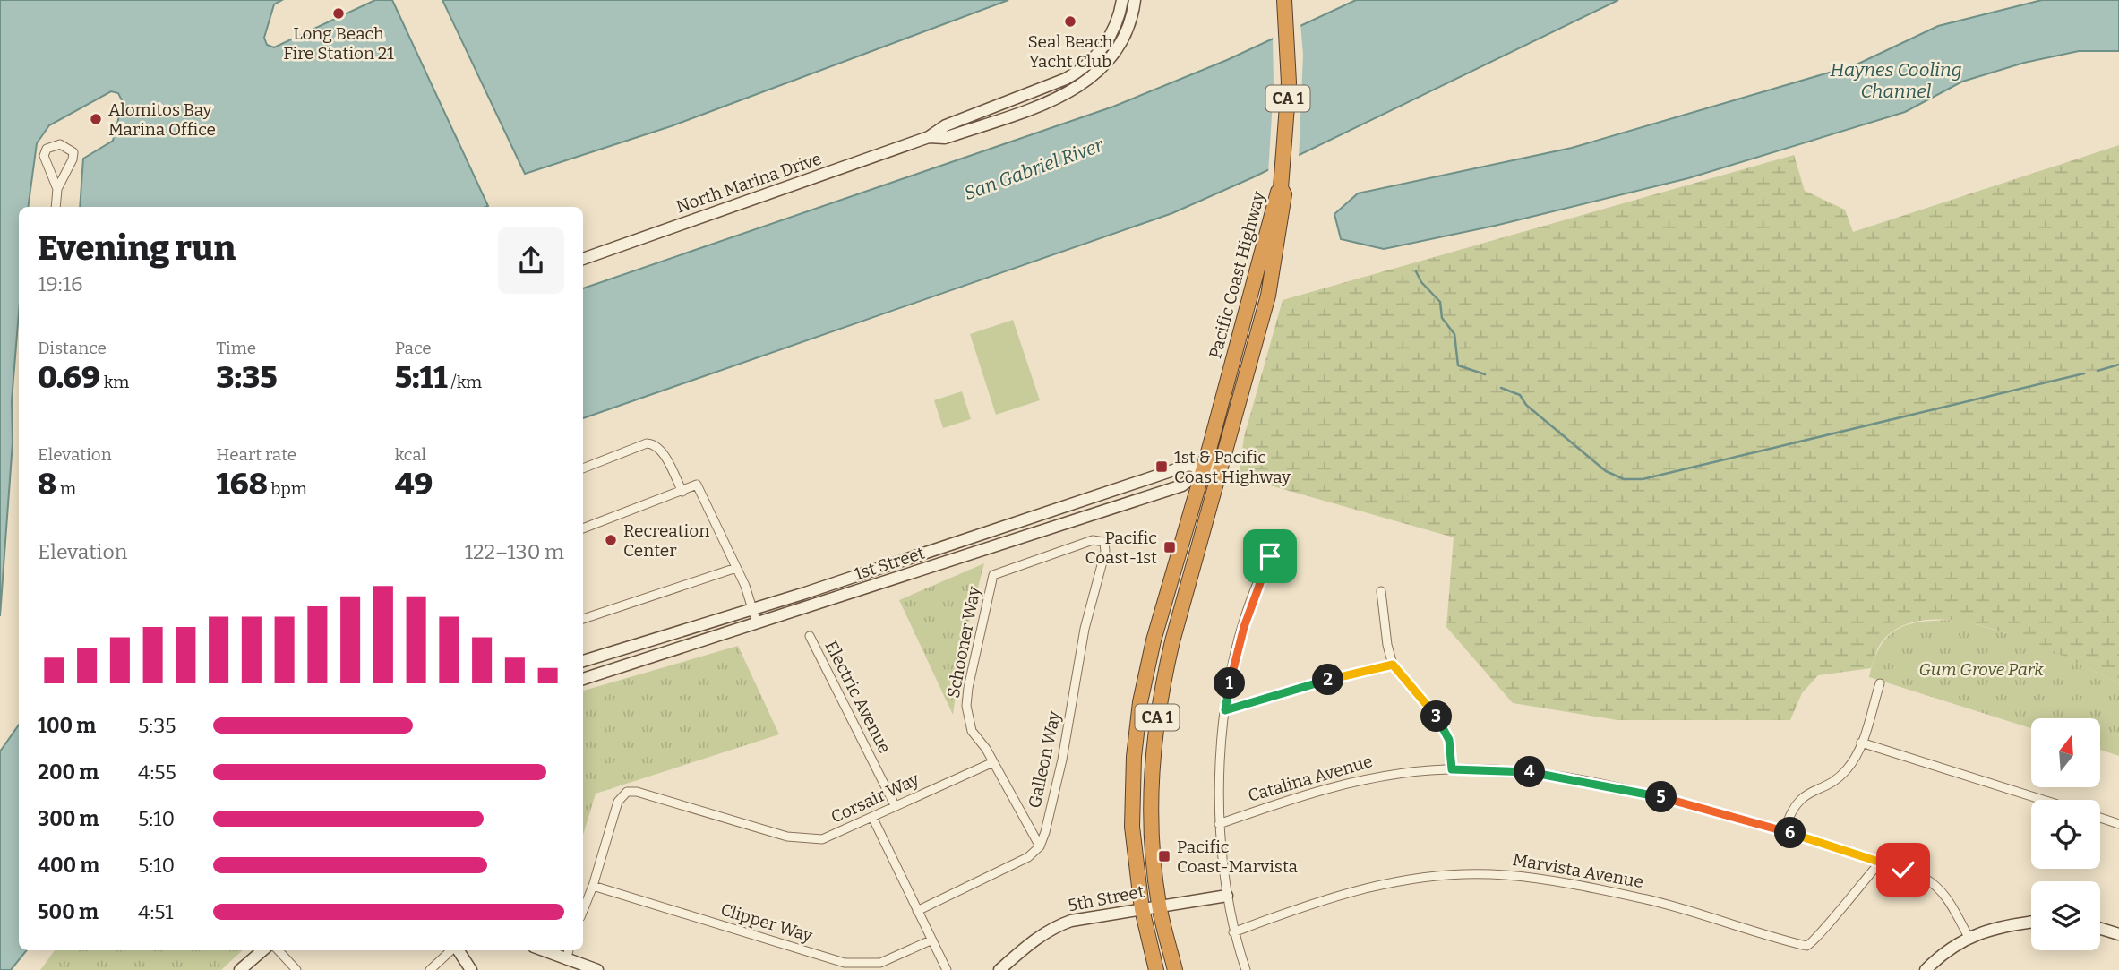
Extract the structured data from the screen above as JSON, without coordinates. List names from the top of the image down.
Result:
{
  "streets": {
    "highway": ["CA 1", "Pacific Coast Highway"],
    "main road": ["North Marina Drive", "1st Street", "5th Street"],
    "street": [
      "Schooner Way",
      "Electric Avenue",
      "Galleon Way",
      "Catalina Avenue",
      "Corsair Way",
      "Marvista Avenue",
      "Clipper Way"
    ]
  },
  "crossings": [
    ["CA 1", "Pacific Coast Highway"],
    ["Pacific Coast Highway", "1st Street"],
    ["Pacific Coast Highway", "5th Street"],
    ["Schooner Way", "Galleon Way"],
    ["Schooner Way", "Corsair Way"],
    ["Electric Avenue", "Corsair Way"],
    ["Catalina Avenue", "Marvista Avenue"],
    ["Corsair Way", "Clipper Way"]
  ],
  "water": ["Haynes Cooling Channel", "San Gabriel River"],
  "parks": ["Gum Grove Park"],
  "places": {
    "other": [
      "Long Beach Fire Station 21",
      "Seal Beach Yacht Club",
      "Alomitos Bay Marina Office",
      "Recreation Center"
    ],
    "transit": ["1st & Pacific Coast Highway", "Pacific Coast-1st", "Pacific Coast-Marvista"]
  },
  "north": "top",
  "page": {
    "heading": ["Evening run", "19:16"],
    "stats": [
      ["Distance", "0.69 km"],
      ["Time", "3:35"],
      ["Pace", "5:11 /km"],
      ["Elevation", "8 m"],
      ["Heart rate", "168 bpm"],
      ["kcal", "49"]
    ],
    "chart": ["Elevation", "122–130 m"],
    "pins": [
      "2",
      "1",
      "3",
      "4",
      "5",
      "6"
    ],
    "list": [
      {
        "name": "100 m",
        "note": "5:35"
      },
      {
        "name": "200 m",
        "note": "4:55"
      },
      {
        "name": "300 m",
        "note": "5:10"
      },
      {
        "name": "400 m",
        "note": "5:10"
      },
      {
        "name": "500 m",
        "note": "4:51"
      }
    ]
  }
}
